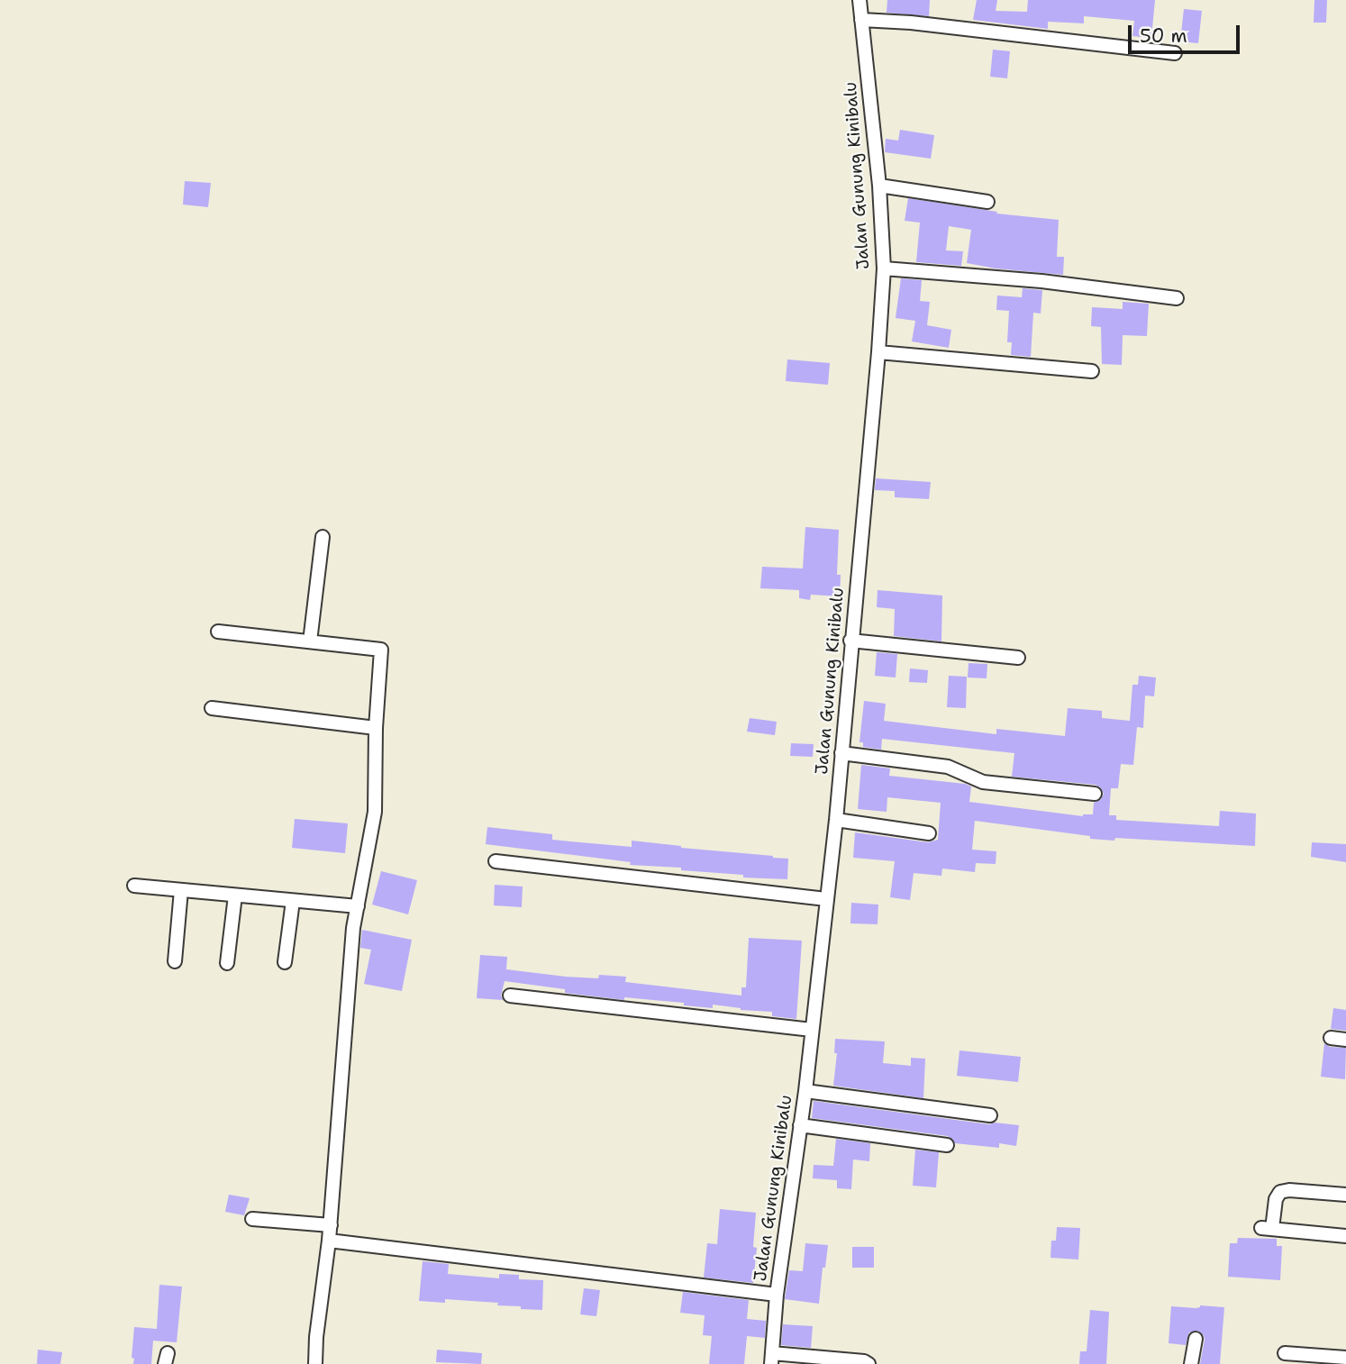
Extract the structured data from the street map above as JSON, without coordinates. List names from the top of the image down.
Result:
{
  "streets": {
    "street": ["Jalan Gunung Kinibalu"]
  },
  "scale_bar": "50 m"
}
